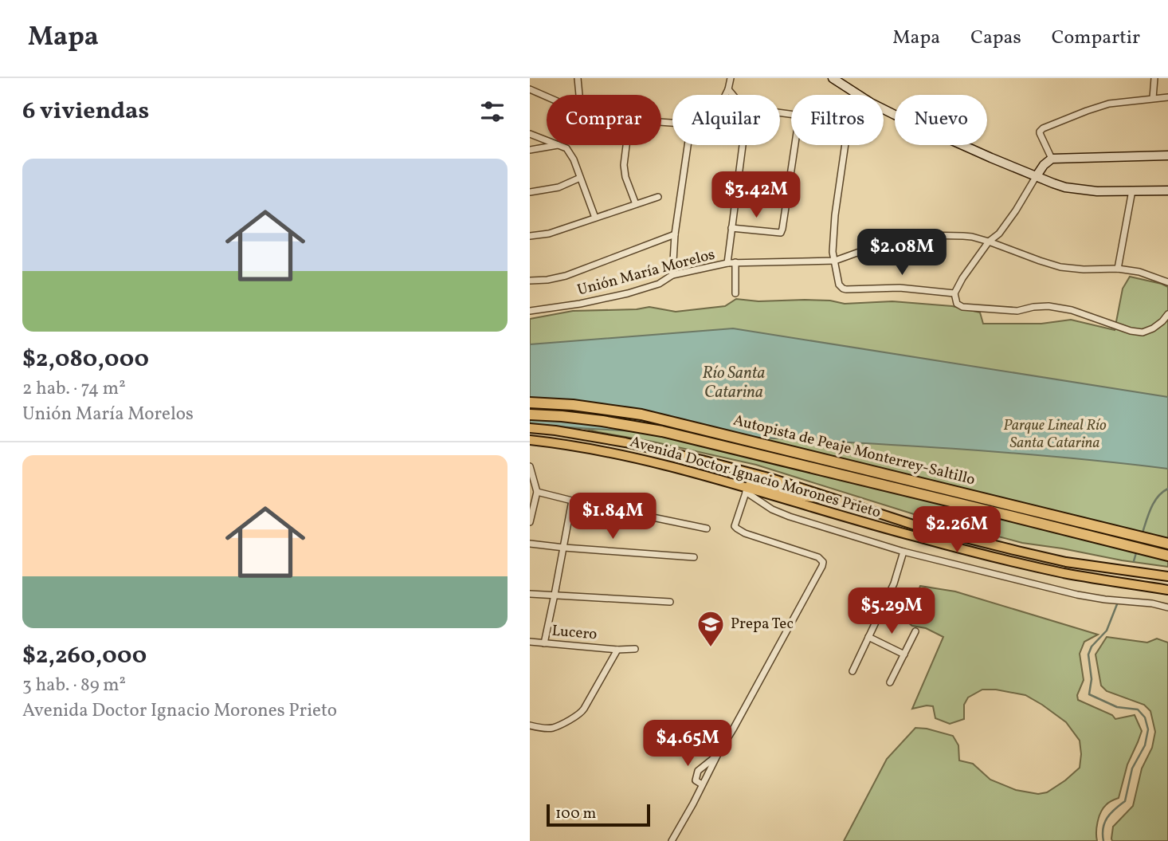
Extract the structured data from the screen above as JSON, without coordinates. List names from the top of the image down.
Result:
{
  "streets": {
    "highway": ["Autopista de Peaje Monterrey-Saltillo"],
    "main road": ["Avenida Doctor Ignacio Morones Prieto"],
    "street": ["Unión María Morelos", "Lucero"]
  },
  "water": ["Río Santa Catarina"],
  "parks": ["Parque Lineal Río Santa Catarina"],
  "places": {
    "school or university": ["Prepa Tec"]
  },
  "scale_bar": "100 m",
  "page": {
    "header": "Mapa",
    "nav": ["Mapa", "Capas", "Compartir"],
    "heading": "6 viviendas",
    "chip": [
      "Comprar",
      "Alquilar",
      "Filtros",
      "Nuevo"
    ],
    "list": [
      {
        "name": "$2,080,000",
        "note": "2 hab. · 74 m² · Unión María Morelos"
      },
      {
        "name": "$2,260,000",
        "note": "3 hab. · 89 m² · Avenida Doctor Ignacio Morones Prieto"
      }
    ],
    "price": [
      "$3.42M",
      "$2.08M",
      "$1.84M",
      "$2.26M",
      "$5.29M",
      "$4.65M"
    ],
    "scale": "100 m"
  }
}
